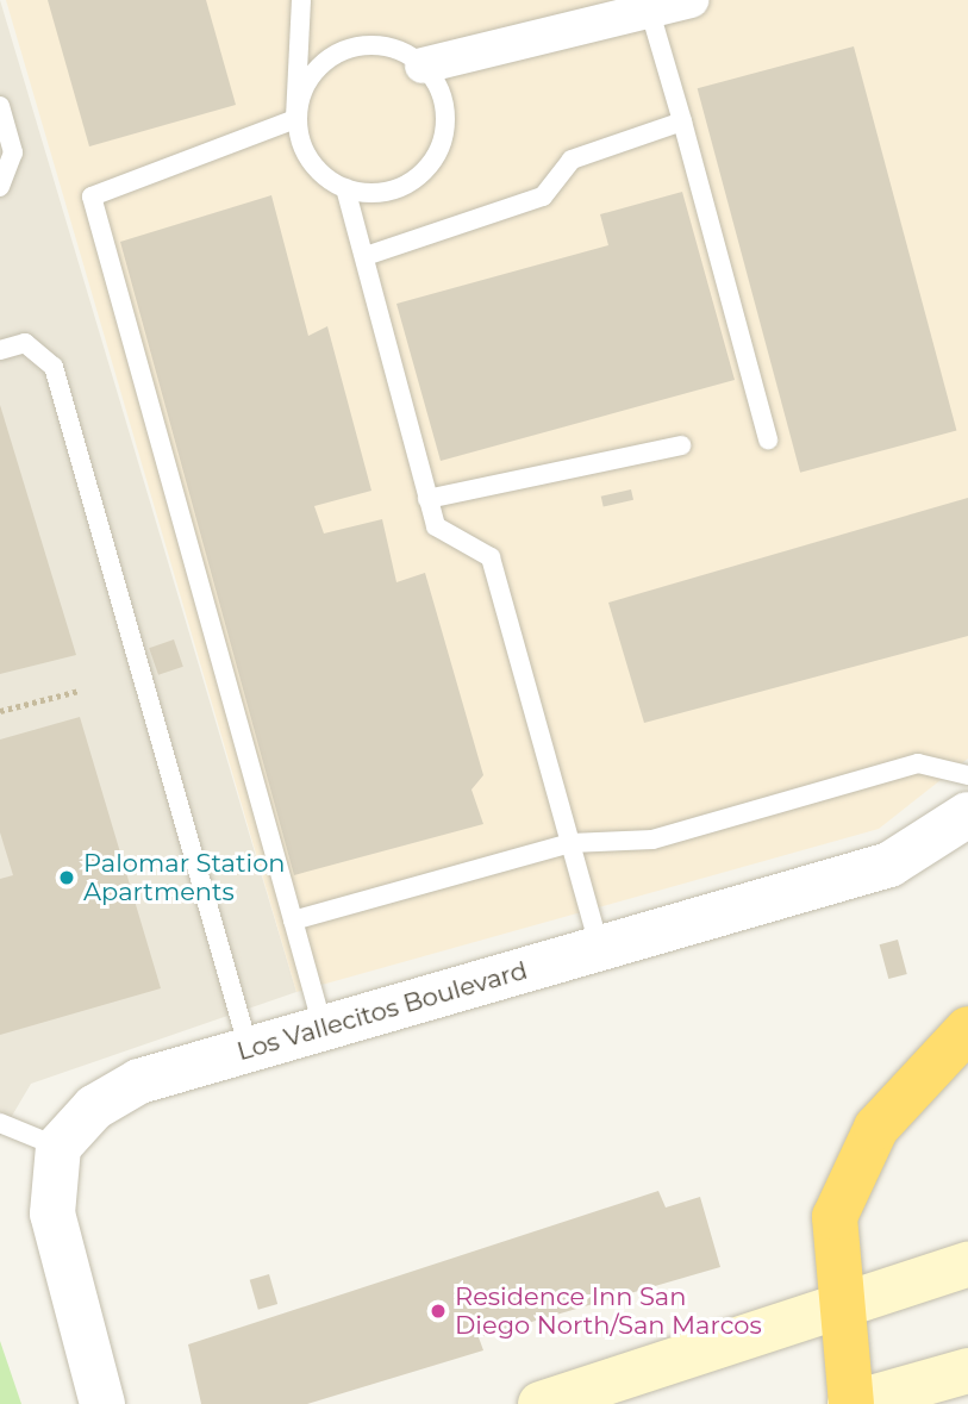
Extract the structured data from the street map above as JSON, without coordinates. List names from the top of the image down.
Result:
{
  "streets": {
    "street": ["Los Vallecitos Boulevard"]
  },
  "places": ["Palomar Station Apartments", "Residence Inn San Diego North/San Marcos"]
}
